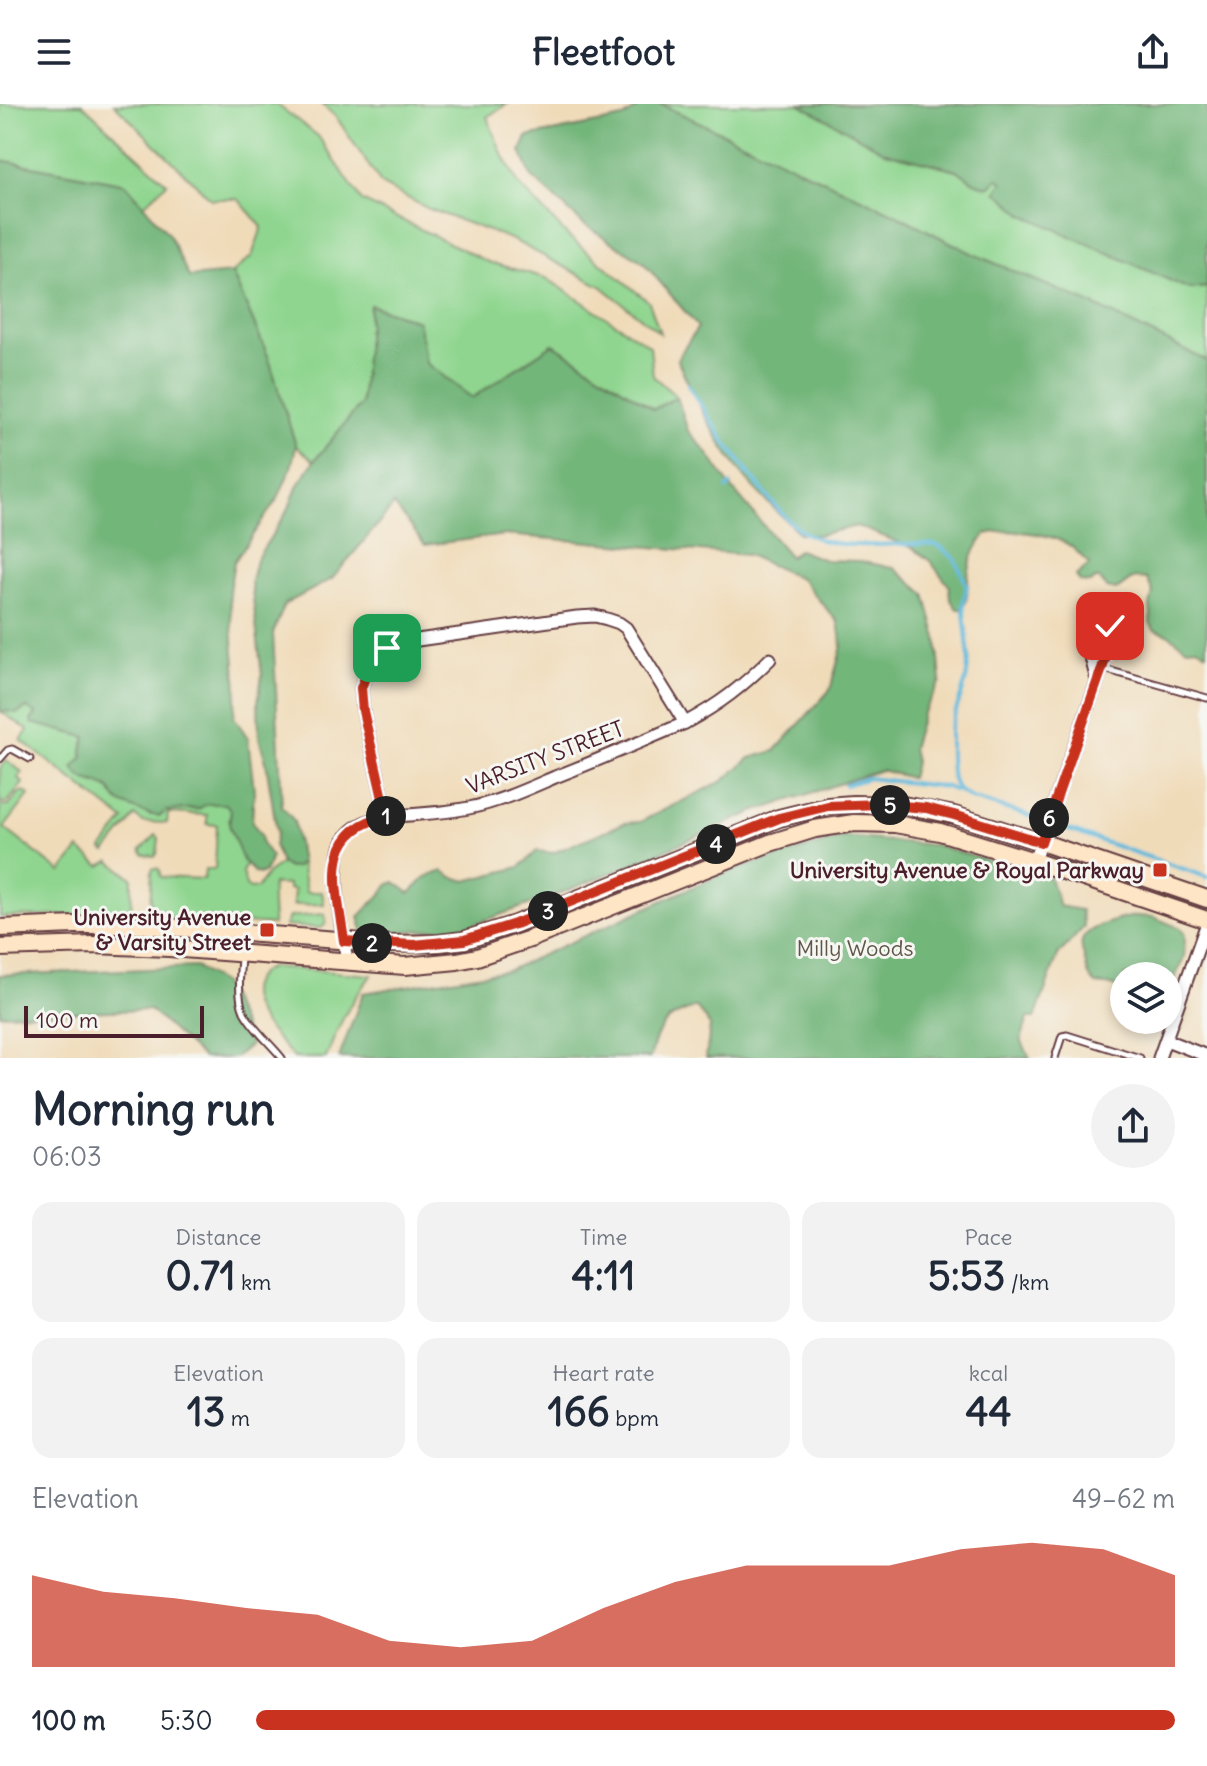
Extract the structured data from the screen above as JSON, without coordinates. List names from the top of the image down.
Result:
{
  "streets": {
    "street": ["VARSITY STREET"]
  },
  "parks": ["Milly Woods"],
  "places": {
    "transit": ["University Avenue & Royal Parkway", "University Avenue & Varsity Street"]
  },
  "scale_bar": "100 m",
  "page": {
    "header": "Fleetfoot",
    "pins": [
      "5",
      "1",
      "6",
      "4",
      "3",
      "2"
    ],
    "scale": "100 m",
    "heading": ["Morning run", "06:03"],
    "stats": [
      ["Distance", "0.71 km"],
      ["Time", "4:11"],
      ["Pace", "5:53 /km"],
      ["Elevation", "13 m"],
      ["Heart rate", "166 bpm"],
      ["kcal", "44"]
    ],
    "chart": ["Elevation", "49–62 m"],
    "list": [
      {
        "name": "100 m",
        "note": "5:30"
      }
    ]
  }
}
